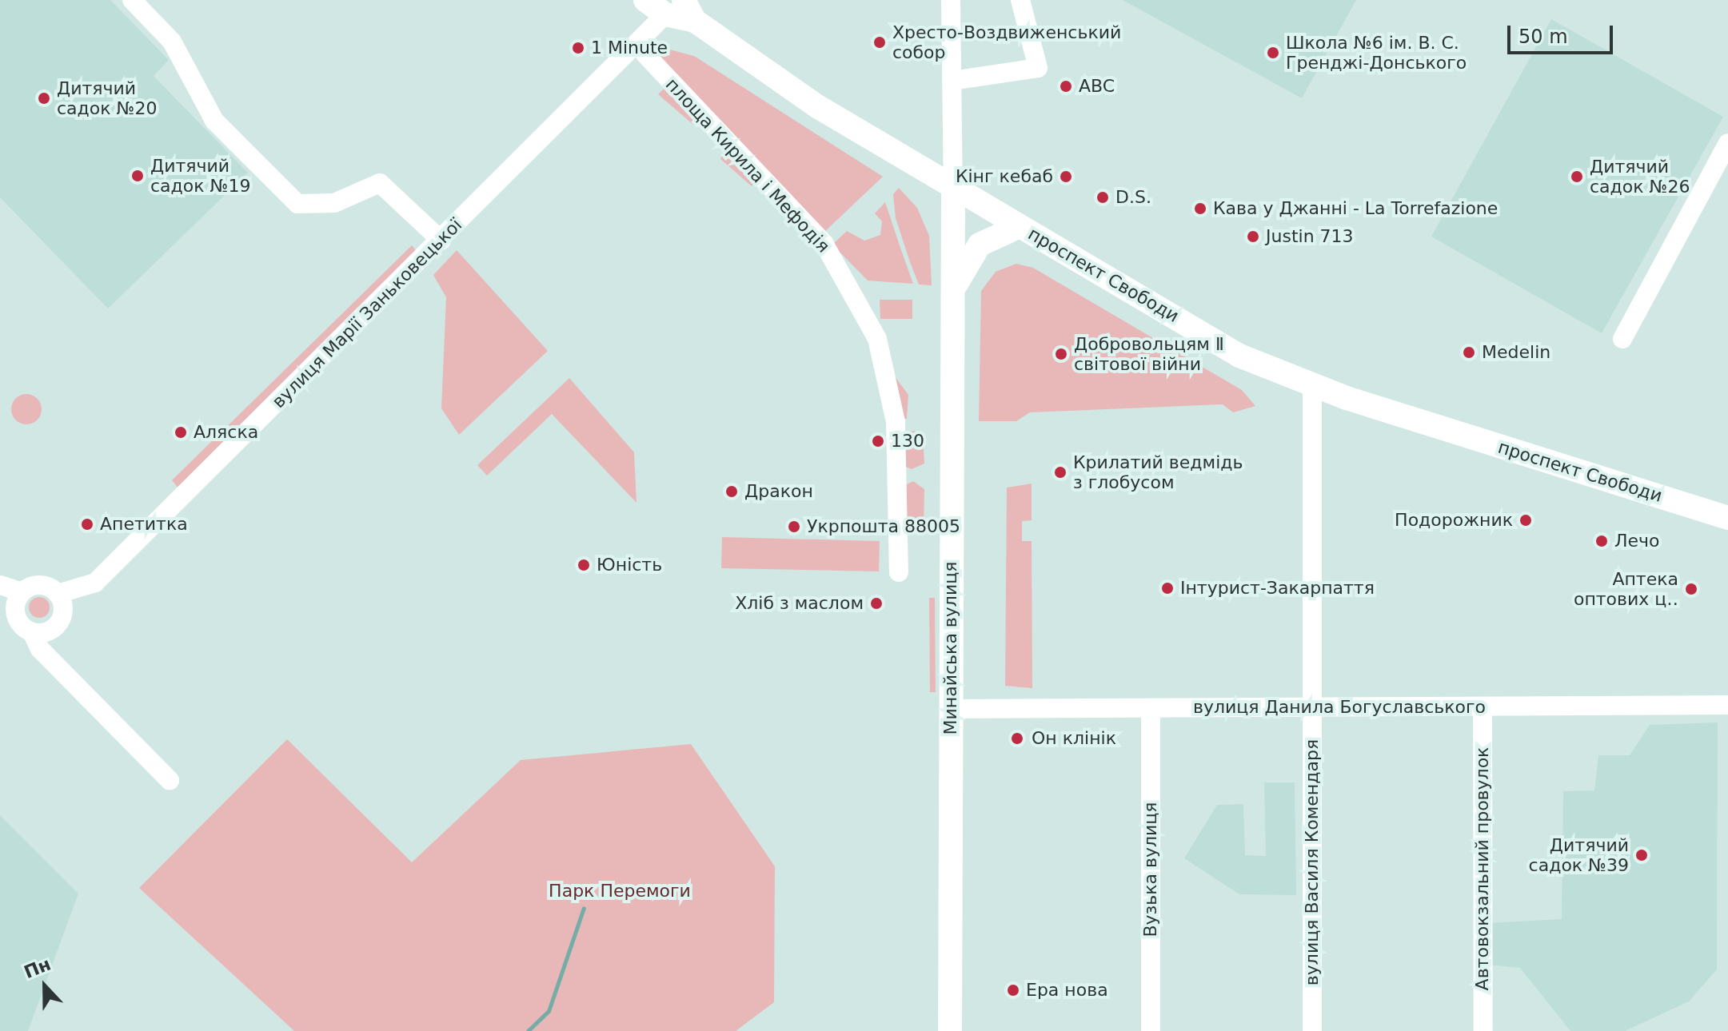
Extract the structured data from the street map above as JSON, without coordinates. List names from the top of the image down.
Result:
{
  "streets": {
    "main road": ["проспект Свободи", "Минайська вулиця"],
    "street": [
      "площа Кирила і Мефодія",
      "вулиця Марії Заньковецької",
      "вулиця Данила Богуславського",
      "вулиця Василя Комендаря",
      "Автовокзальний провулок",
      "Вузька вулиця"
    ]
  },
  "crossings": [
    ["проспект Свободи", "вулиця Марії Заньковецької"],
    ["проспект Свободи", "Минайська вулиця"],
    ["проспект Свободи", "вулиця Василя Комендаря"],
    ["Минайська вулиця", "вулиця Данила Богуславського"],
    ["вулиця Данила Богуславського", "вулиця Василя Комендаря"],
    ["вулиця Данила Богуславського", "Автовокзальний провулок"],
    ["вулиця Данила Богуславського", "Вузька вулиця"]
  ],
  "parks": ["Парк Перемоги"],
  "places": [
    "Хресто-Воздвиженський собор",
    "1 Minute",
    "Школа №6 ім. В. С. Гренджі-Донського",
    "ABC",
    "Дитячий садок №20",
    "Дитячий садок №19",
    "Кінг кебаб",
    "Дитячий садок №26",
    "D.S.",
    "Кава у Джанні - La Torrefazione",
    "Justin 713",
    "Medelin",
    "Добровольцям Ⅱ світової війни",
    "Аляска",
    "130",
    "Крилатий ведмідь з глобусом",
    "Дракон",
    "Подорожник",
    "Апетитка",
    "Укрпошта 88005",
    "Лечо",
    "Юність",
    "Інтурист-Закарпаття",
    "Аптека оптових ц‥",
    "Хліб з маслом",
    "Он клінік",
    "Дитячий садок №39",
    "Ера нова"
  ],
  "scale_bar": "50 m",
  "north": "top"
}
